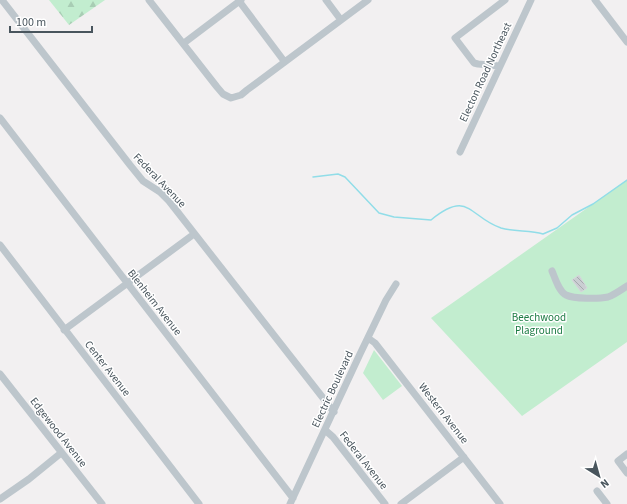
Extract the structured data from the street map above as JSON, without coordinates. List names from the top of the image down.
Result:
{
  "streets": {
    "street": [
      "Electon Road Northeast",
      "Federal Avenue",
      "Blenheim Avenue",
      "Center Avenue",
      "Electric Boulevard",
      "Western Avenue",
      "Edgewood Avenue"
    ]
  },
  "crossings": [
    ["Federal Avenue", "Electric Boulevard"],
    ["Blenheim Avenue", "Electric Boulevard"],
    ["Electric Boulevard", "Western Avenue"]
  ],
  "parks": ["Beechwood Plaground"],
  "scale_bar": "100 m",
  "north": "bottom right"
}
